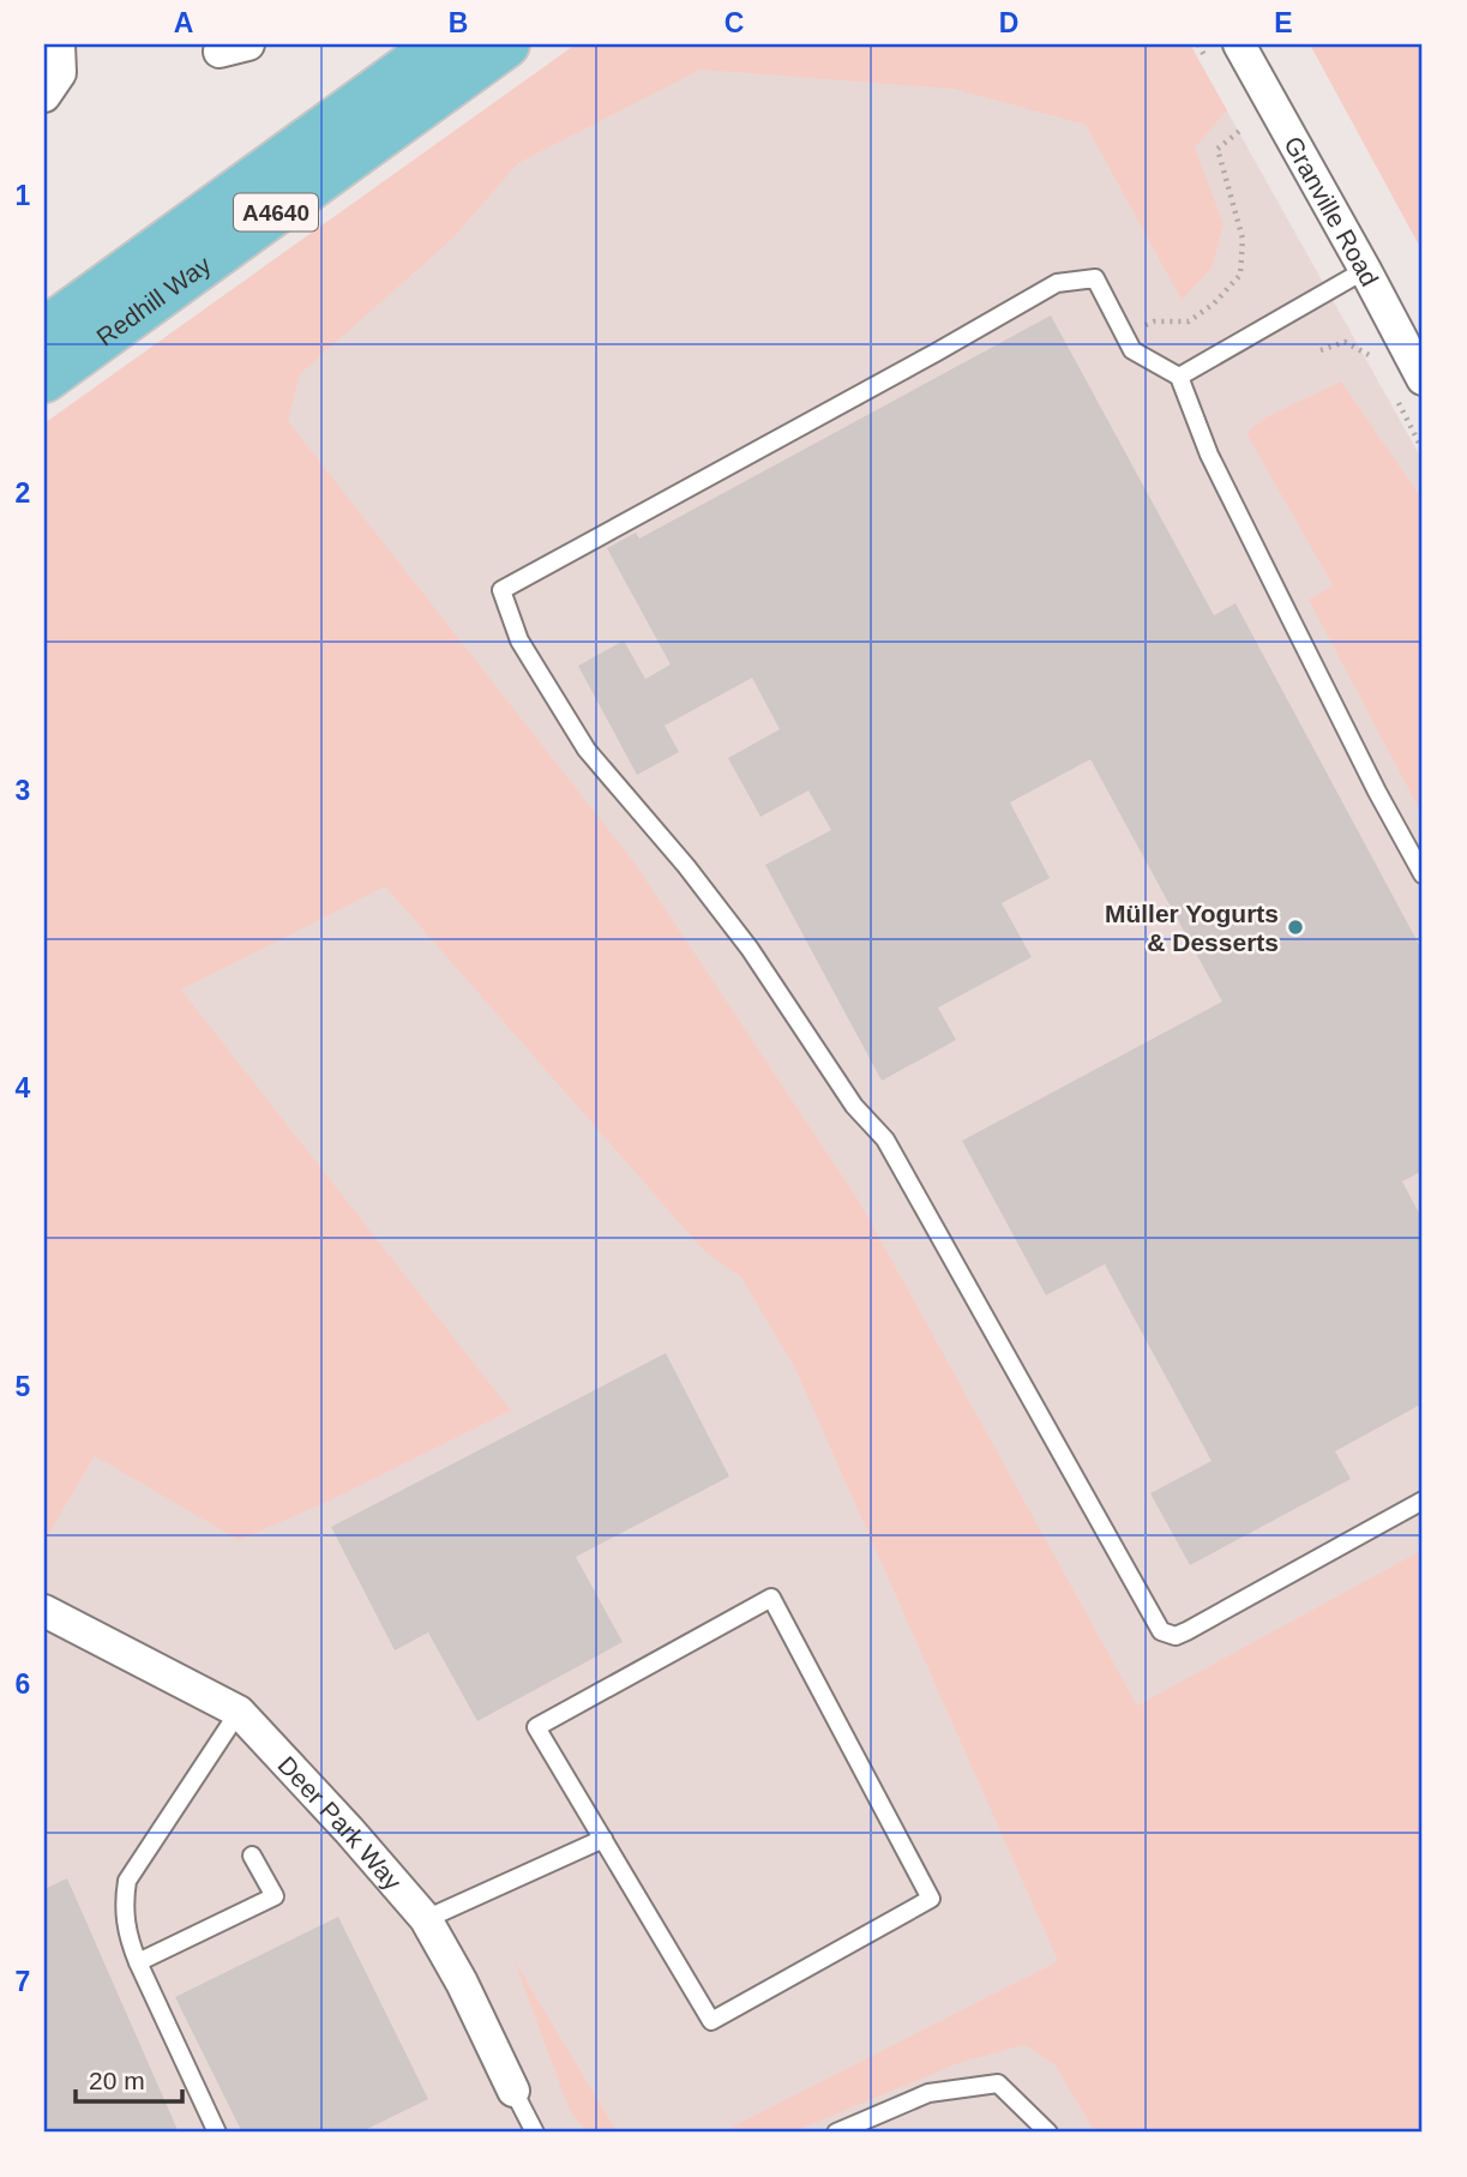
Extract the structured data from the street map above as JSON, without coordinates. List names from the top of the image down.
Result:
{
  "streets": {
    "main road": ["A4640", "Redhill Way"],
    "street": ["Granville Road", "Deer Park Way"]
  },
  "places": ["Müller Yogurts & Desserts"],
  "scale_bar": "20 m",
  "grid": {
    "columns": [
      "A",
      "B",
      "C",
      "D",
      "E"
    ],
    "rows": [
      "1",
      "2",
      "3",
      "4",
      "5",
      "6",
      "7"
    ]
  }
}
